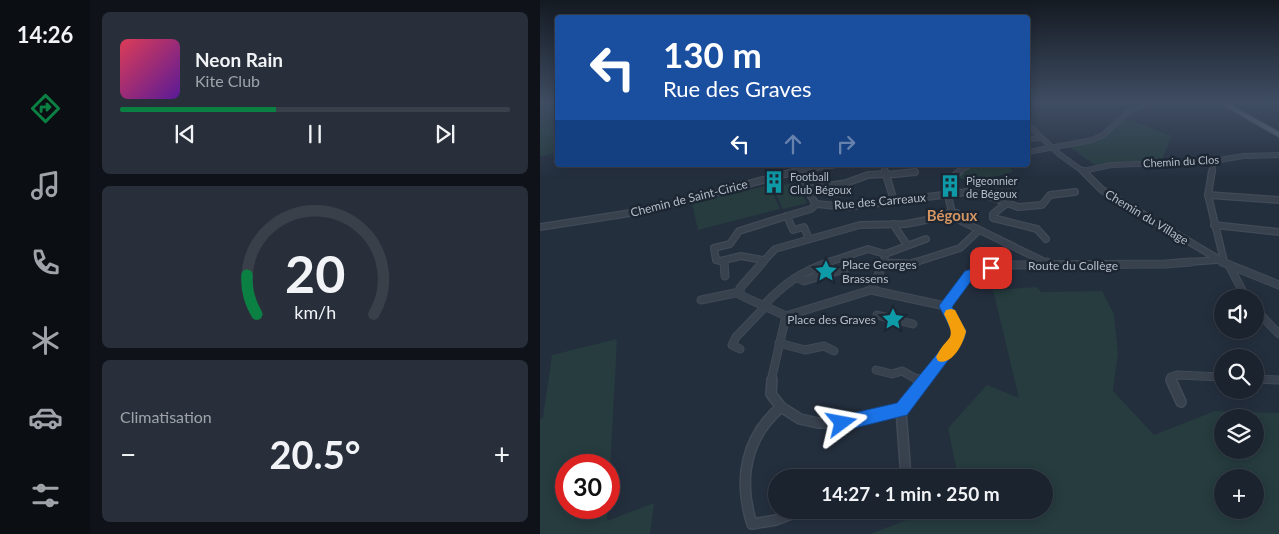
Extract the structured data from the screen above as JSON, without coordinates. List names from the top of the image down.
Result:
{
  "streets": {
    "street": [
      "Chemin du Clos",
      "Chemin de Saint-Cirice",
      "Rue des Carreaux",
      "Chemin du Village",
      "Route du Collège"
    ]
  },
  "crossings": [
    ["Chemin du Clos", "Chemin du Village"],
    ["Chemin du Village", "Route du Collège"]
  ],
  "districts": ["Bégoux"],
  "places": {
    "building": ["Football Club Bégoux", "Pigeonnier de Bégoux"],
    "place": ["Place Georges Brassens", "Place des Graves"]
  },
  "page": {
    "tabs": "14:26",
    "turn": ["130 m", "Rue des Graves"],
    "song": ["Neon Rain", "Kite Club"],
    "map_buttons": "+",
    "tile": "Climatisation",
    "heat": ["−", "20.5°", "+"],
    "limit": "30",
    "trip": "14:27 · 1 min · 250 m",
    "gauge": ["20", "km/h"]
  }
}
